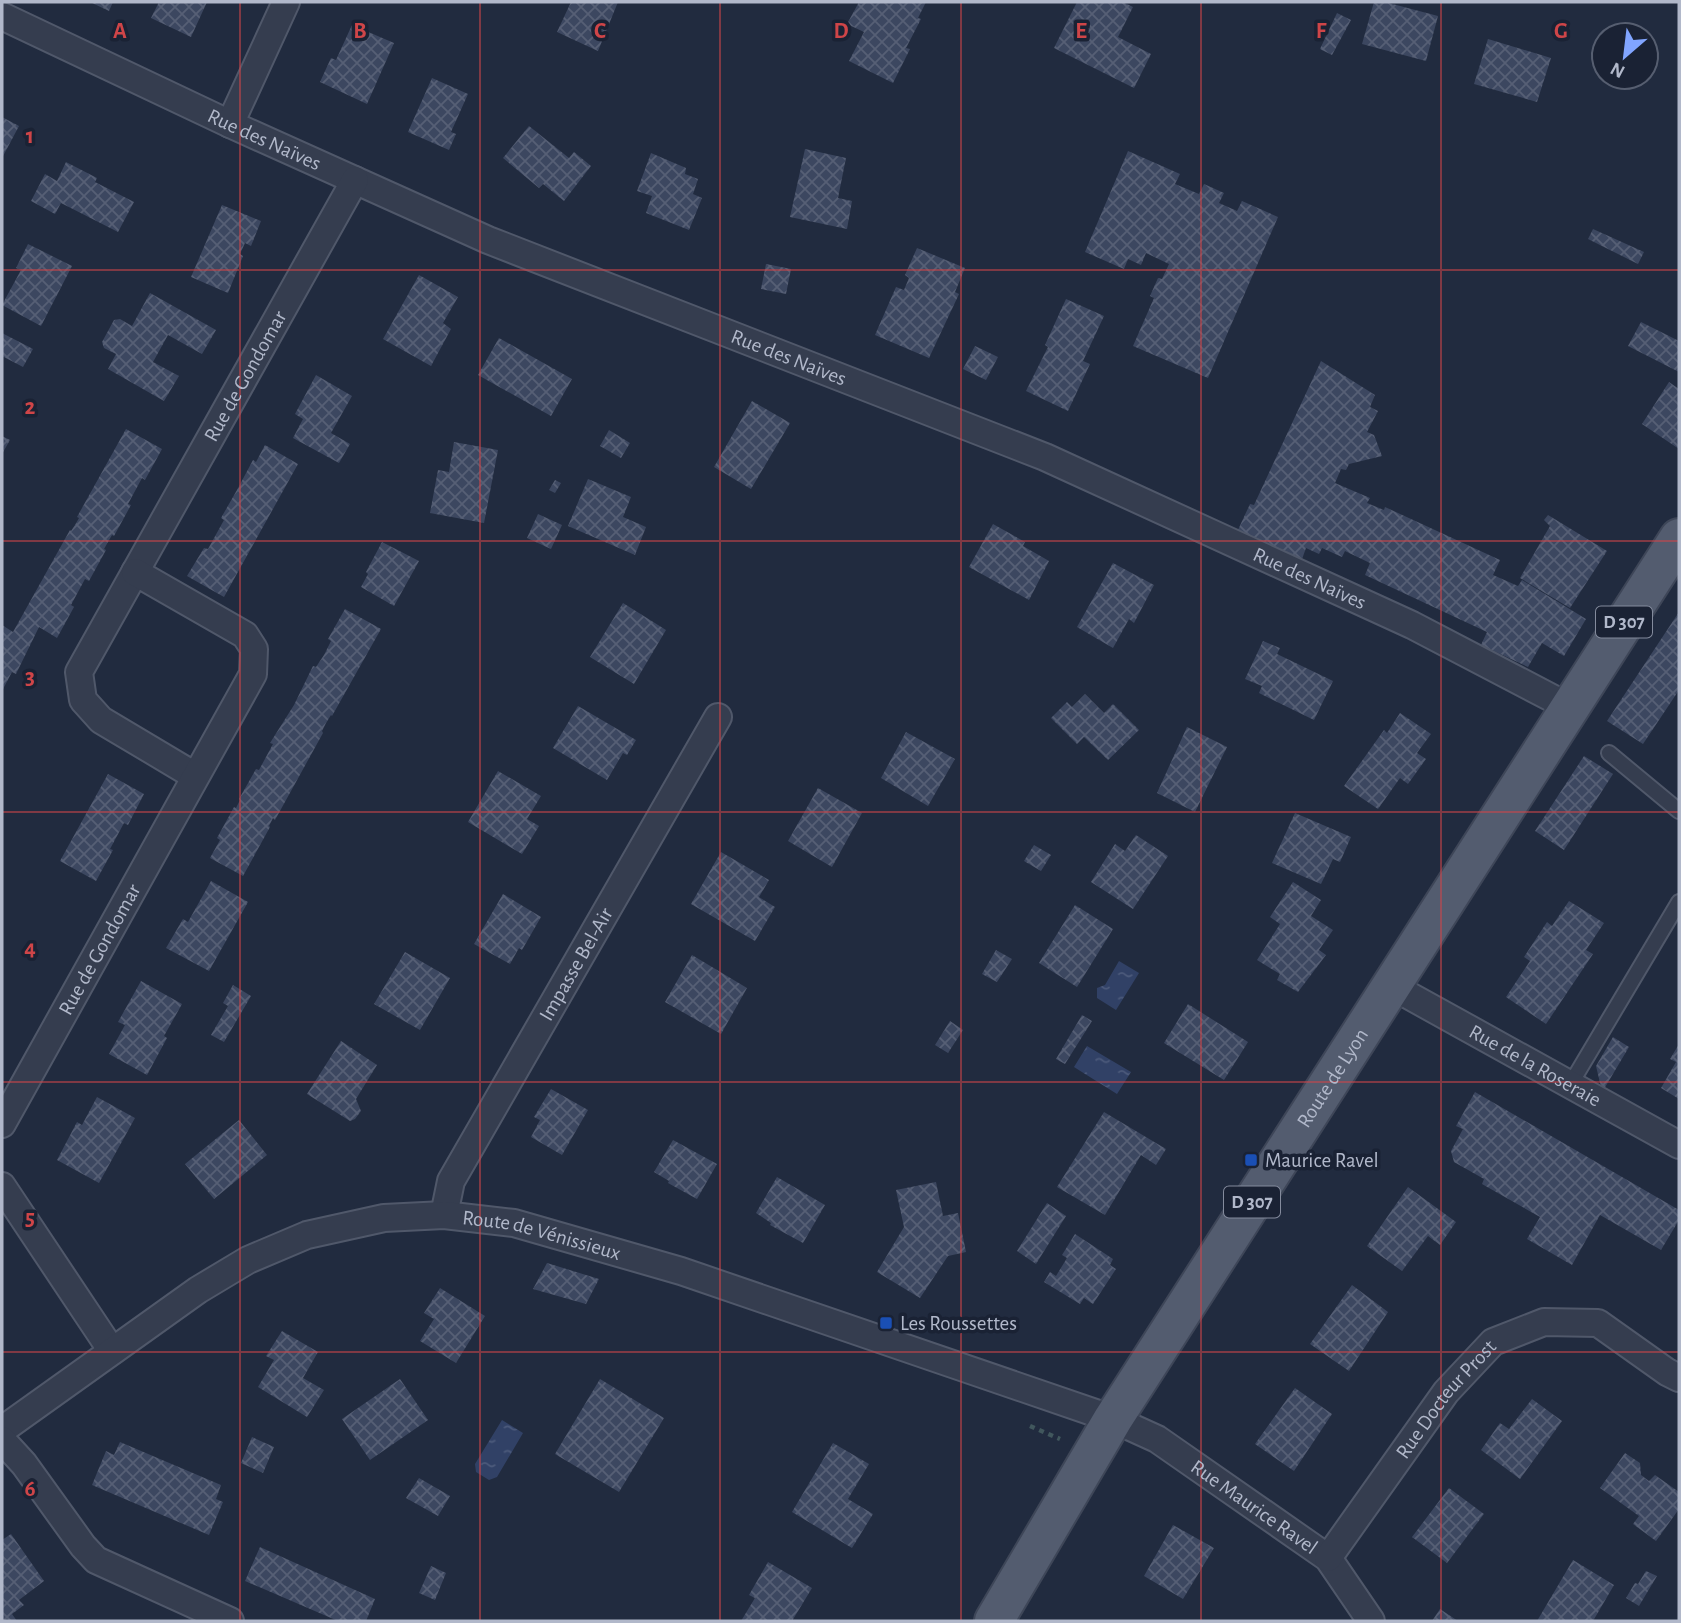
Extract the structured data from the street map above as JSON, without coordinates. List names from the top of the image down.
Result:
{
  "streets": {
    "main road": ["D 307", "Route de Lyon"],
    "street": [
      "Rue des Naïves",
      "Rue de Gondomar",
      "Impasse Bel-Air",
      "Rue de la Roseraie",
      "Route de Vénissieux",
      "Rue Docteur Prost",
      "Rue Maurice Ravel"
    ]
  },
  "crossings": [
    ["Rue des Naïves", "Rue de Gondomar"],
    ["Rue des Naïves", "Route de Lyon"],
    ["Impasse Bel-Air", "Route de Vénissieux"],
    ["Rue de la Roseraie", "Route de Lyon"],
    ["Route de Lyon", "Route de Vénissieux"],
    ["Route de Lyon", "Rue Maurice Ravel"],
    ["Route de Vénissieux", "Rue Maurice Ravel"],
    ["Rue Docteur Prost", "Rue Maurice Ravel"]
  ],
  "places": {
    "transit": ["Maurice Ravel", "Les Roussettes"]
  },
  "north": "bottom left",
  "grid": {
    "columns": [
      "A",
      "B",
      "C",
      "D",
      "E",
      "F",
      "G"
    ],
    "rows": [
      "1",
      "2",
      "3",
      "4",
      "5",
      "6"
    ]
  }
}
